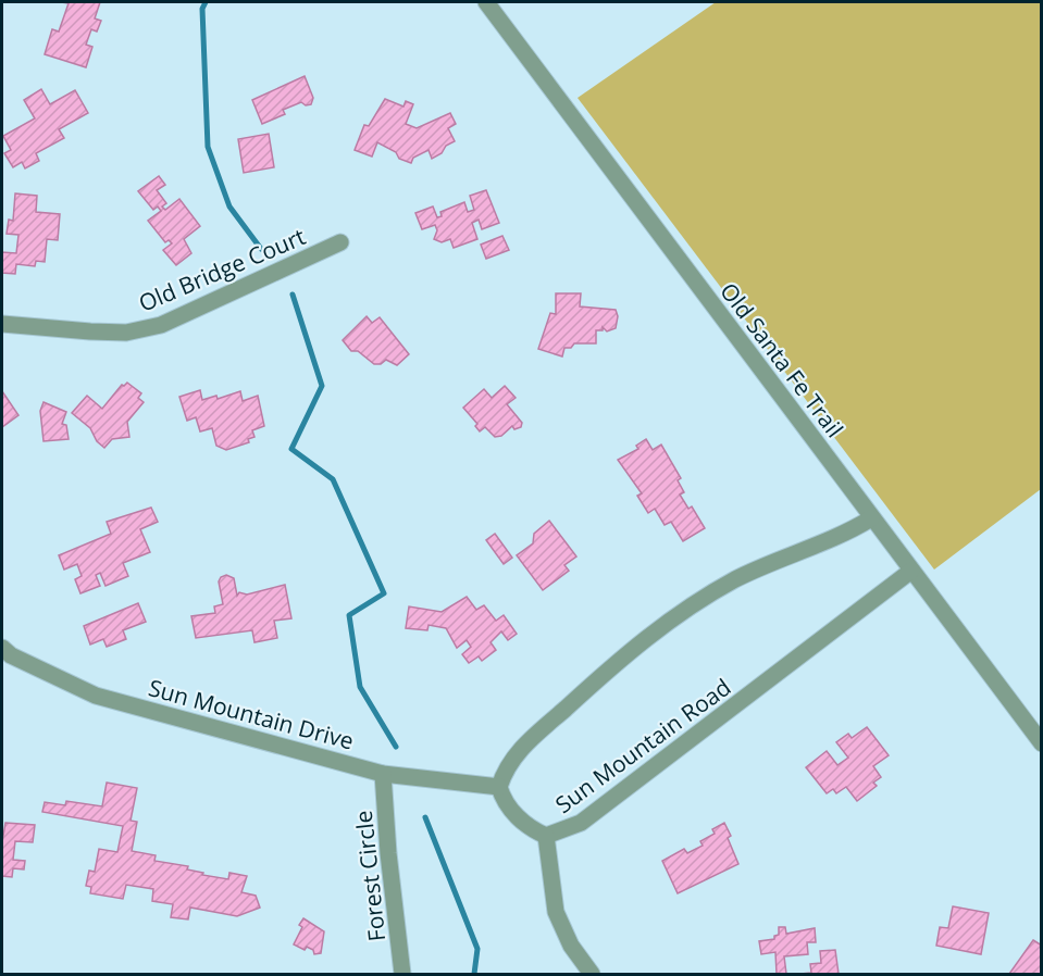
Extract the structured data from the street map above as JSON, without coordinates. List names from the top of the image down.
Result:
{
  "streets": {
    "street": [
      "Old Bridge Court",
      "Old Santa Fe Trail",
      "Sun Mountain Drive",
      "Sun Mountain Road",
      "Forest Circle"
    ]
  },
  "crossings": [
    ["Old Santa Fe Trail", "Sun Mountain Road"],
    ["Sun Mountain Drive", "Sun Mountain Road"],
    ["Sun Mountain Drive", "Forest Circle"]
  ]
}
